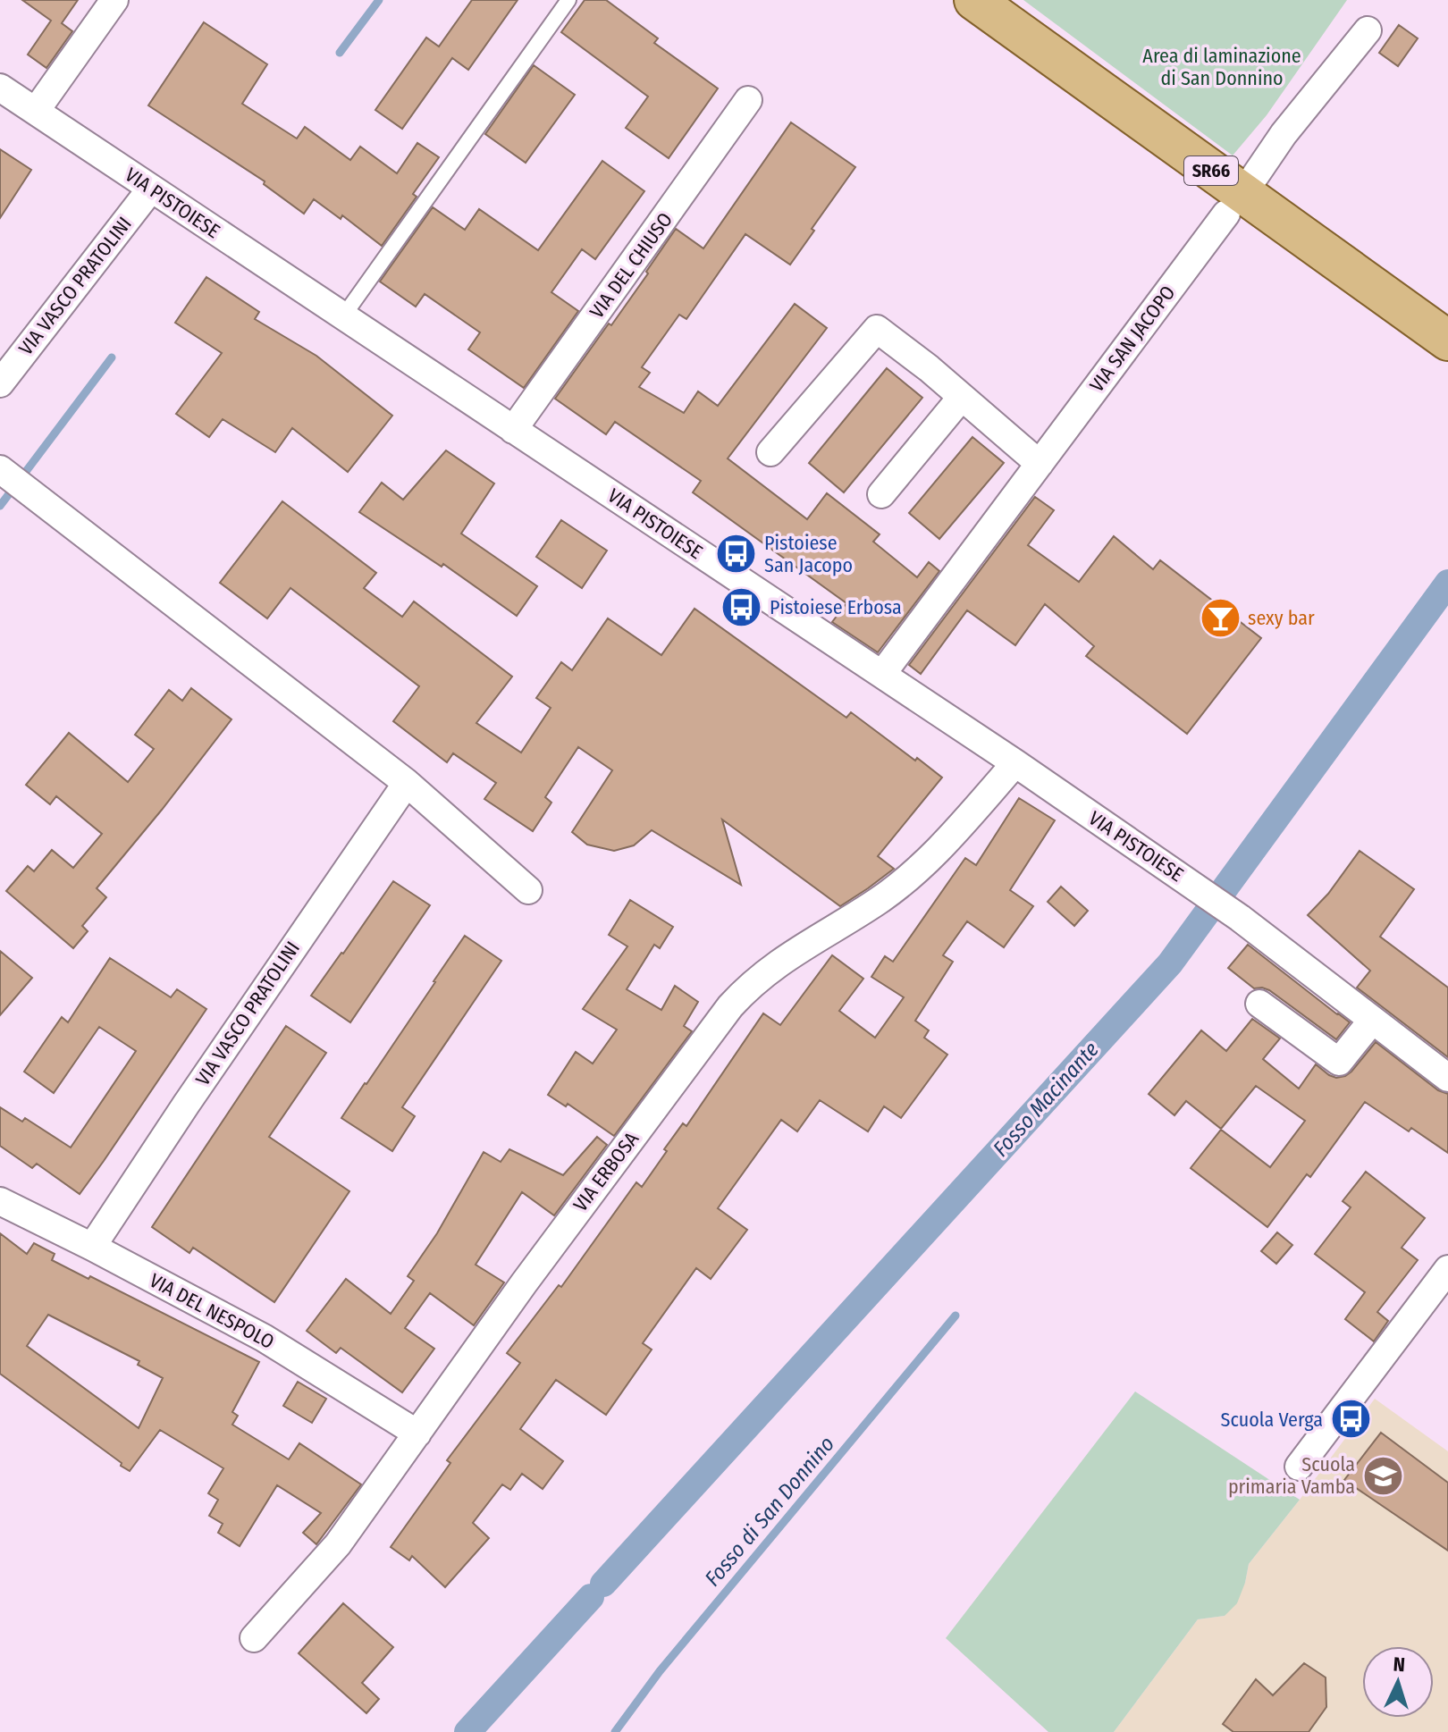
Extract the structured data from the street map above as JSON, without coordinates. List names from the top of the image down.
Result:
{
  "streets": {
    "main road": ["SR66"],
    "street": [
      "VIA PISTOIESE",
      "VIA DEL CHIUSO",
      "VIA VASCO PRATOLINI",
      "VIA SAN JACOPO",
      "VIA ERBOSA",
      "VIA DEL NESPOLO"
    ]
  },
  "crossings": [
    ["VIA PISTOIESE", "VIA DEL CHIUSO"],
    ["VIA PISTOIESE", "VIA VASCO PRATOLINI"],
    ["VIA PISTOIESE", "VIA SAN JACOPO"],
    ["VIA PISTOIESE", "VIA ERBOSA"],
    ["VIA VASCO PRATOLINI", "VIA DEL NESPOLO"],
    ["VIA ERBOSA", "VIA DEL NESPOLO"]
  ],
  "water": ["Fosso Macinante", "Fosso di San Donnino"],
  "parks": ["Area di laminazione di San Donnino"],
  "places": {
    "bus stop": ["Pistoiese San Jacopo", "Pistoiese Erbosa", "Scuola Verga"],
    "bar": ["sexy bar"],
    "school or university": ["Scuola primaria Vamba"]
  },
  "north": "top"
}
